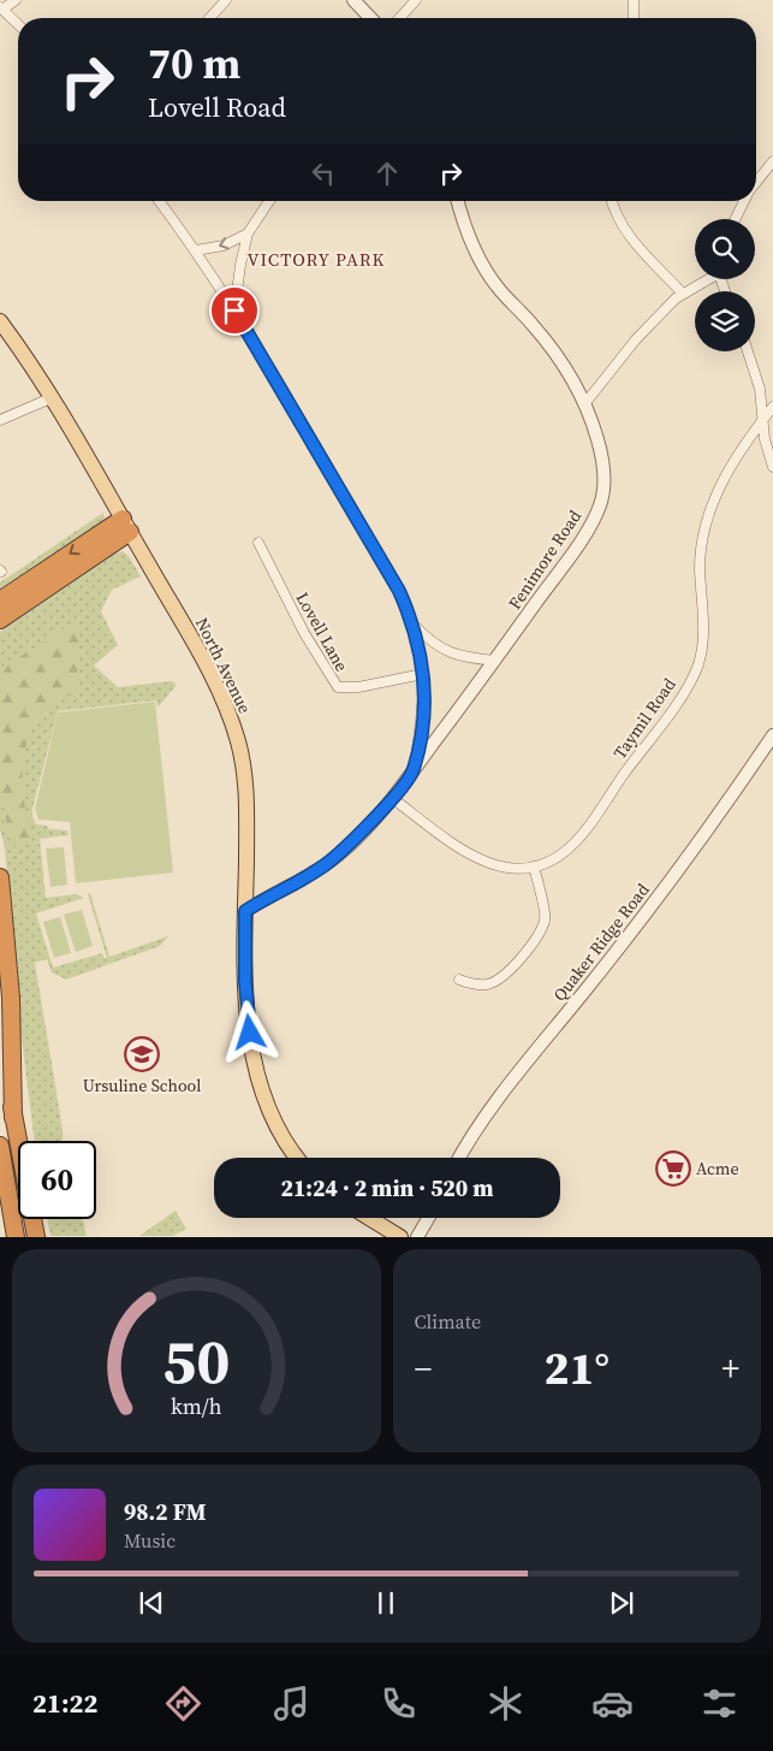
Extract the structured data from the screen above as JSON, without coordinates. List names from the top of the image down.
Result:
{
  "streets": {
    "main road": ["North Avenue"],
    "street": [
      "Fenimore Road",
      "Lovell Lane",
      "Taymil Road",
      "Quaker Ridge Road"
    ]
  },
  "crossings": [
    ["Fenimore Road", "North Avenue"],
    ["Fenimore Road", "Taymil Road"]
  ],
  "districts": ["VICTORY PARK"],
  "places": {
    "school or university": ["Ursuline School"],
    "supermarket": ["Acme"]
  },
  "page": {
    "turn": ["70 m", "Lovell Road"],
    "limit": "60",
    "trip": "21:24 · 2 min · 520 m",
    "tile": "Climate",
    "heat": ["−", "21°", "+"],
    "song": ["98.2 FM", "Music"],
    "tabs": "21:22",
    "gauge": ["50", "km/h"]
  }
}
